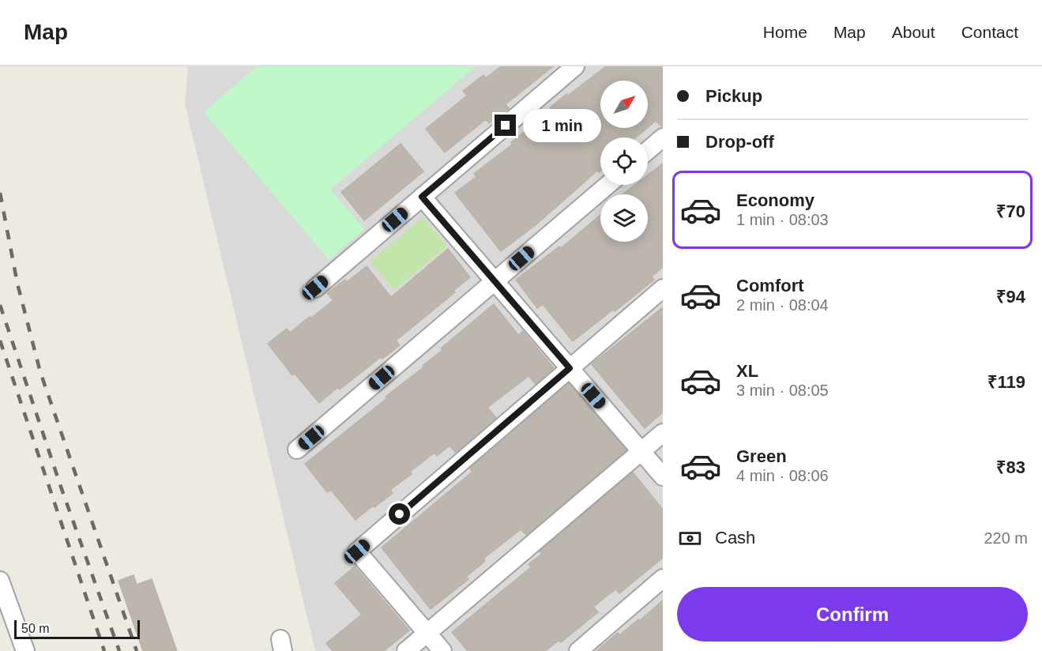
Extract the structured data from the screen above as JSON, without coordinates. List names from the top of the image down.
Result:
{
  "scale_bar": "50 m",
  "north": "top right",
  "page": {
    "header": "Map",
    "nav": [
      "Home",
      "Map",
      "About",
      "Contact"
    ],
    "banner": ["Pickup", "Drop-off"],
    "bubble": "1 min",
    "list": [
      {
        "name": "Economy",
        "note": "1 min · 08:03",
        "value": "₹70"
      },
      {
        "name": "Comfort",
        "note": "2 min · 08:04",
        "value": "₹94"
      },
      {
        "name": "XL",
        "note": "3 min · 08:05",
        "value": "₹119"
      },
      {
        "name": "Green",
        "note": "4 min · 08:06",
        "value": "₹83"
      }
    ],
    "pay": ["Cash", "220 m"],
    "buttons": "Confirm",
    "scale": "50 m"
  }
}
